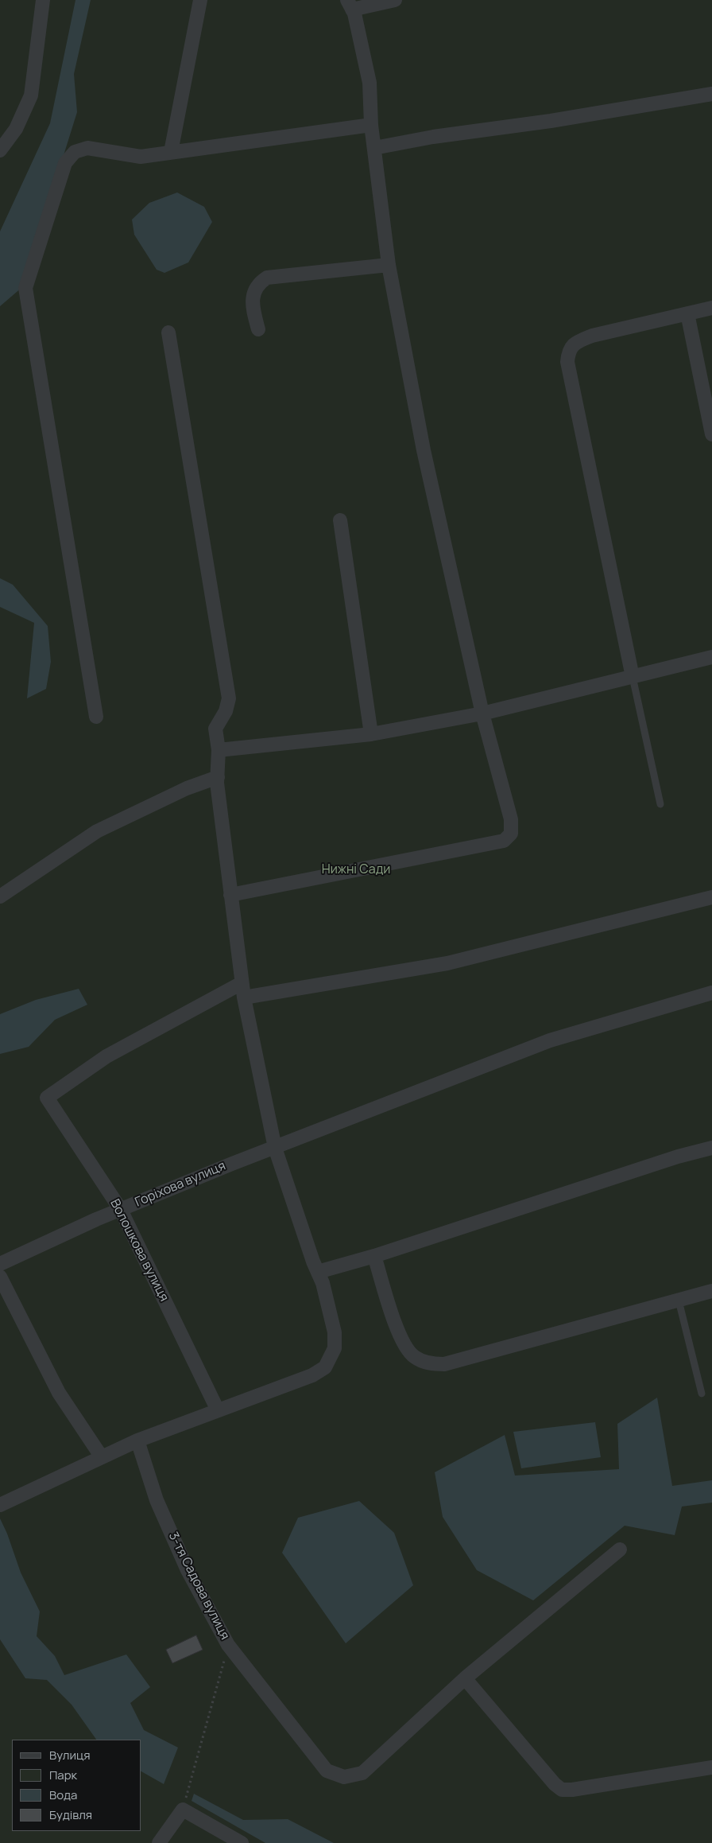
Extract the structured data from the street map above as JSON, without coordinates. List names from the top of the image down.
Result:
{
  "streets": {
    "street": ["Горіхова вулиця", "Волошкова вулиця", "3-тя Садова вулиця"]
  },
  "crossings": [
    ["Горіхова вулиця", "Волошкова вулиця"]
  ],
  "parks": ["Нижні Сади"],
  "legend": [
    "Вулиця",
    "Парк",
    "Вода",
    "Будівля"
  ]
}
